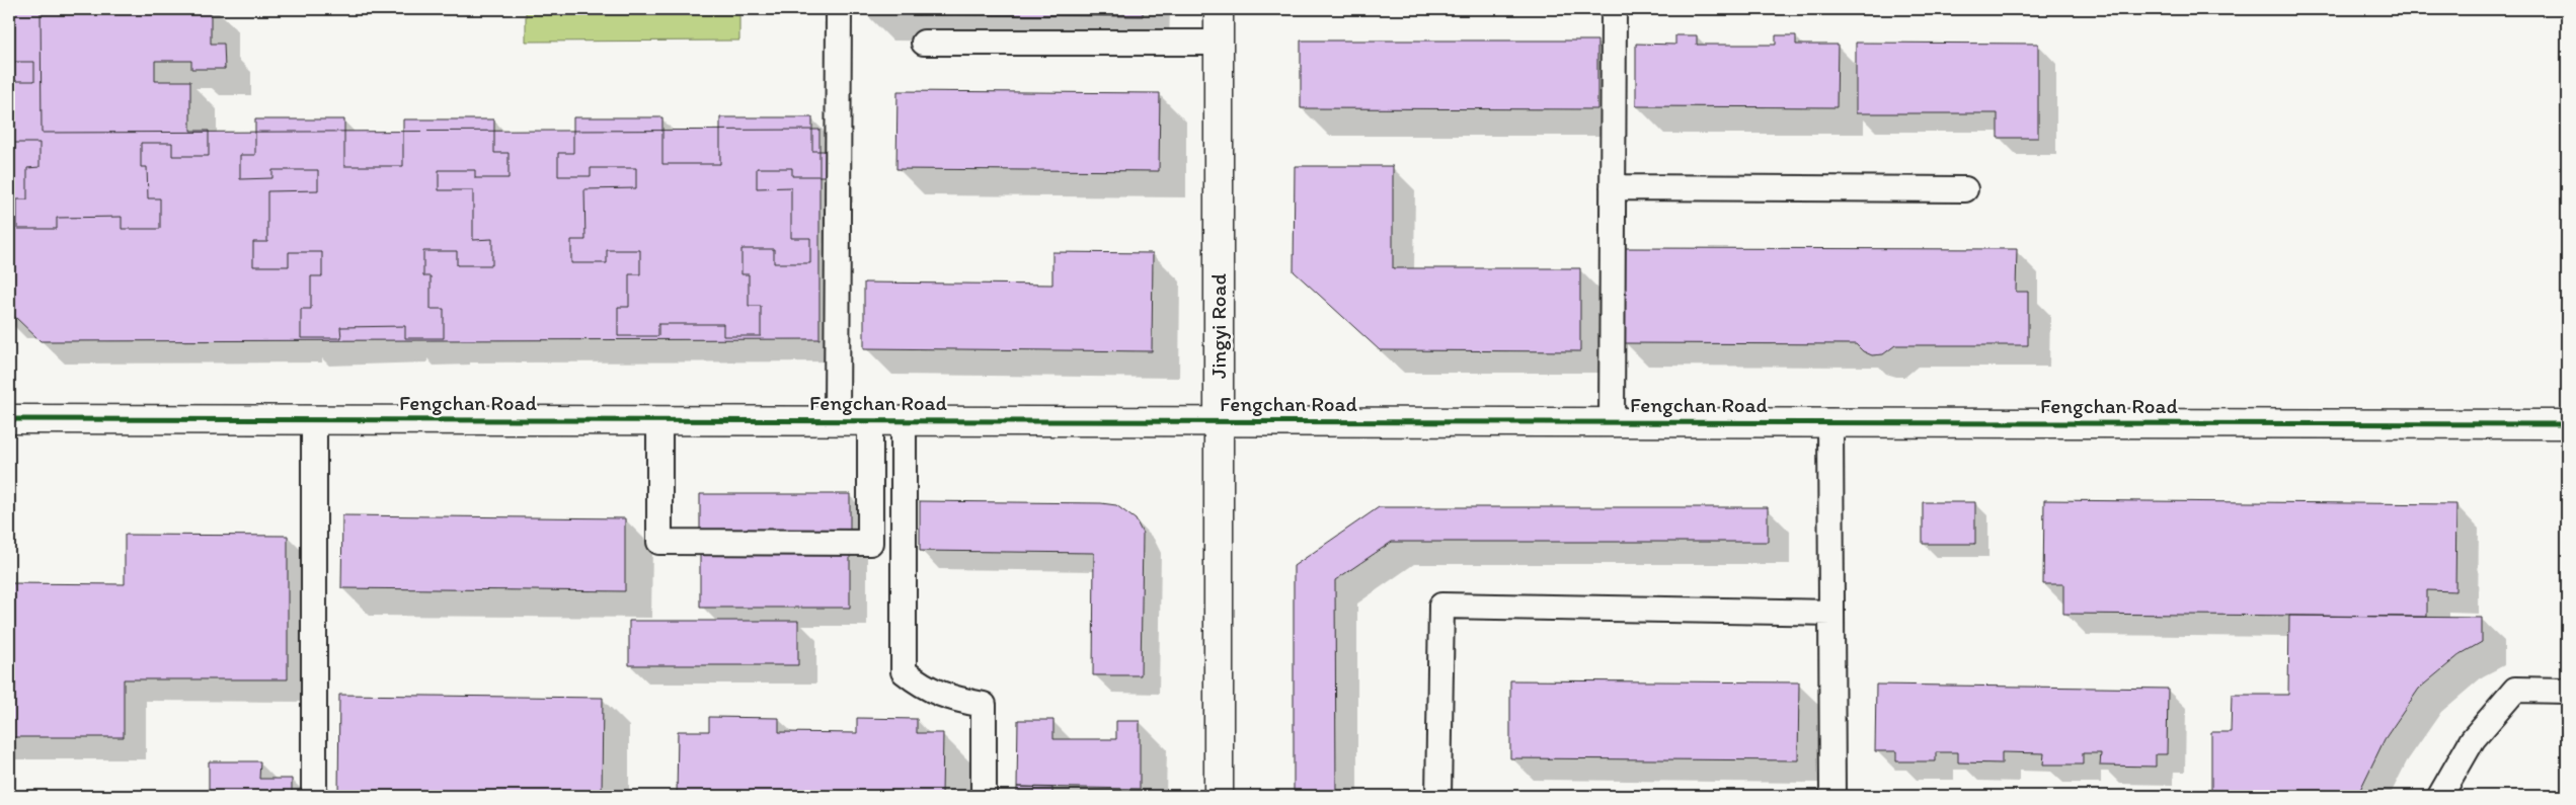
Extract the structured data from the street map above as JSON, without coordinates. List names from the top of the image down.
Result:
{
  "streets": {
    "street": ["Jingyi Road", "Fengchan Road"]
  },
  "crossings": [
    ["Jingyi Road", "Fengchan Road"]
  ]
}
